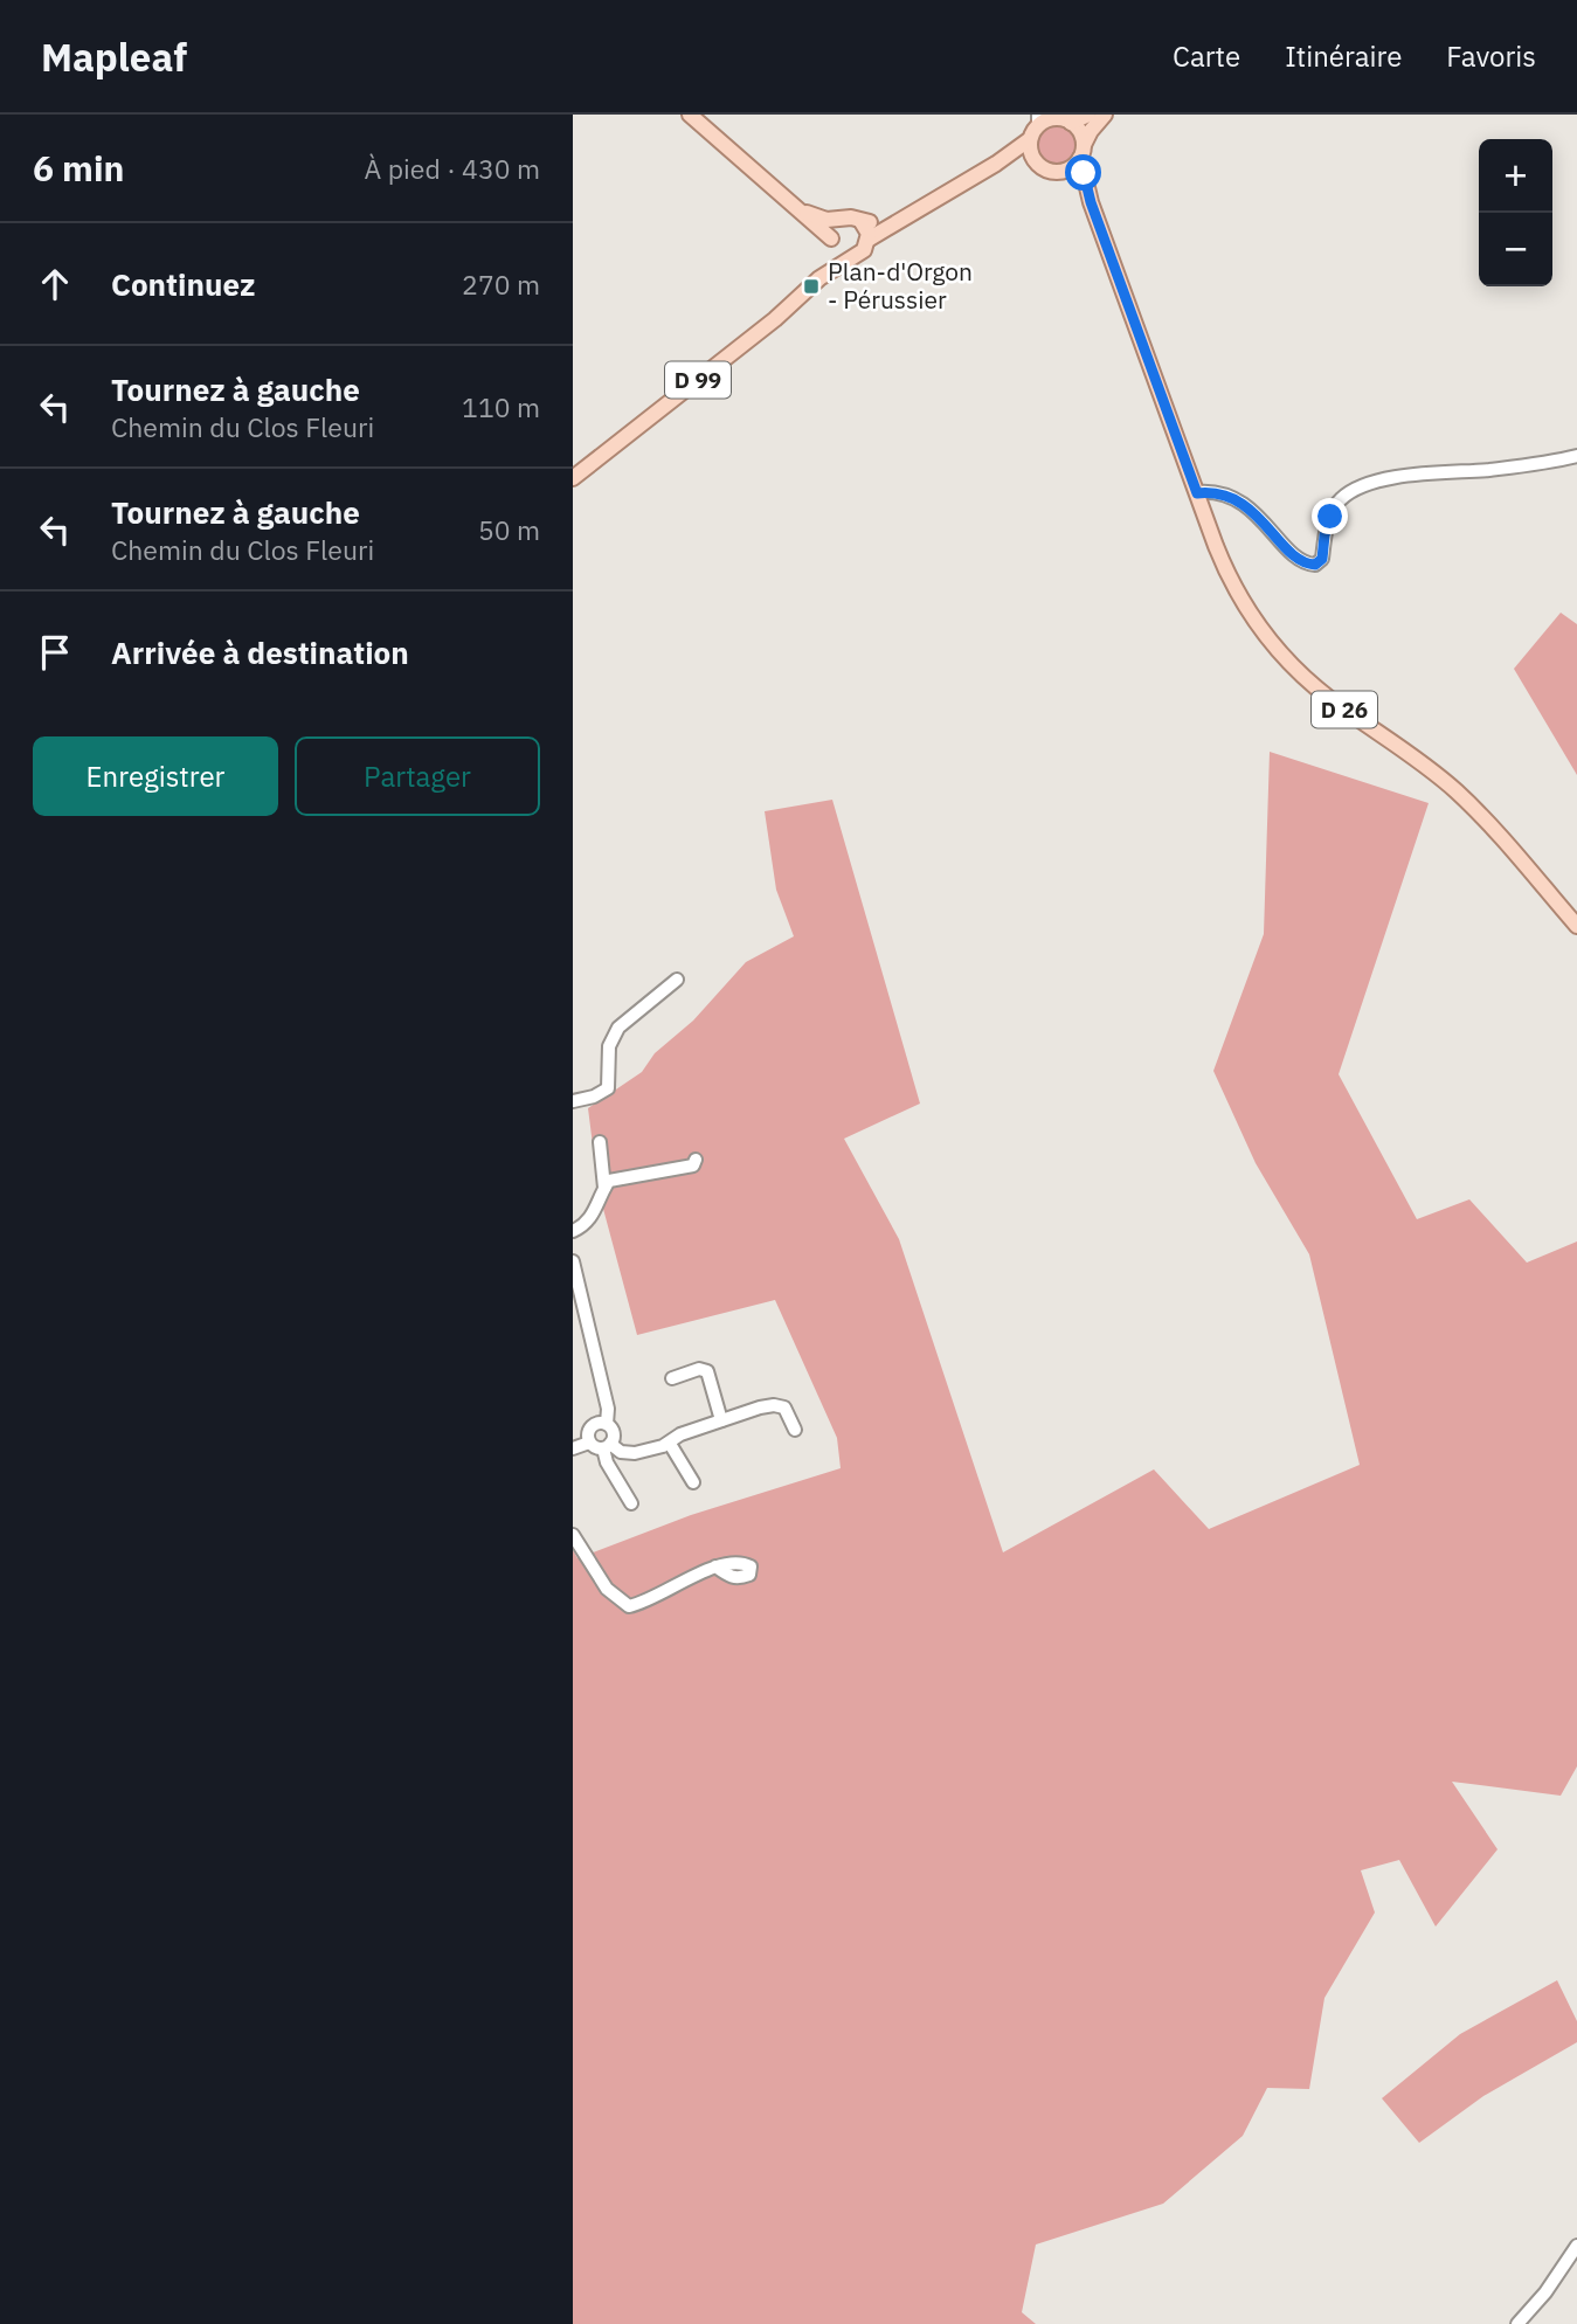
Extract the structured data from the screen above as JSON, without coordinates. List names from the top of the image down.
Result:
{
  "streets": {
    "main road": ["D 99", "D 26"]
  },
  "places": {
    "transit": ["Plan-d'Orgon - Pérussier"]
  },
  "page": {
    "header": "Mapleaf",
    "nav": ["Carte", "Itinéraire", "Favoris"],
    "heading": ["6 min", "À pied · 430 m"],
    "map_buttons": ["+", "−"],
    "list": [
      ["Continuez", "270 m"],
      ["Tournez à gauche", "Chemin du Clos Fleuri", "110 m"],
      ["Tournez à gauche", "Chemin du Clos Fleuri", "50 m"],
      "Arrivée à destination"
    ],
    "buttons": ["Enregistrer", "Partager"]
  }
}
